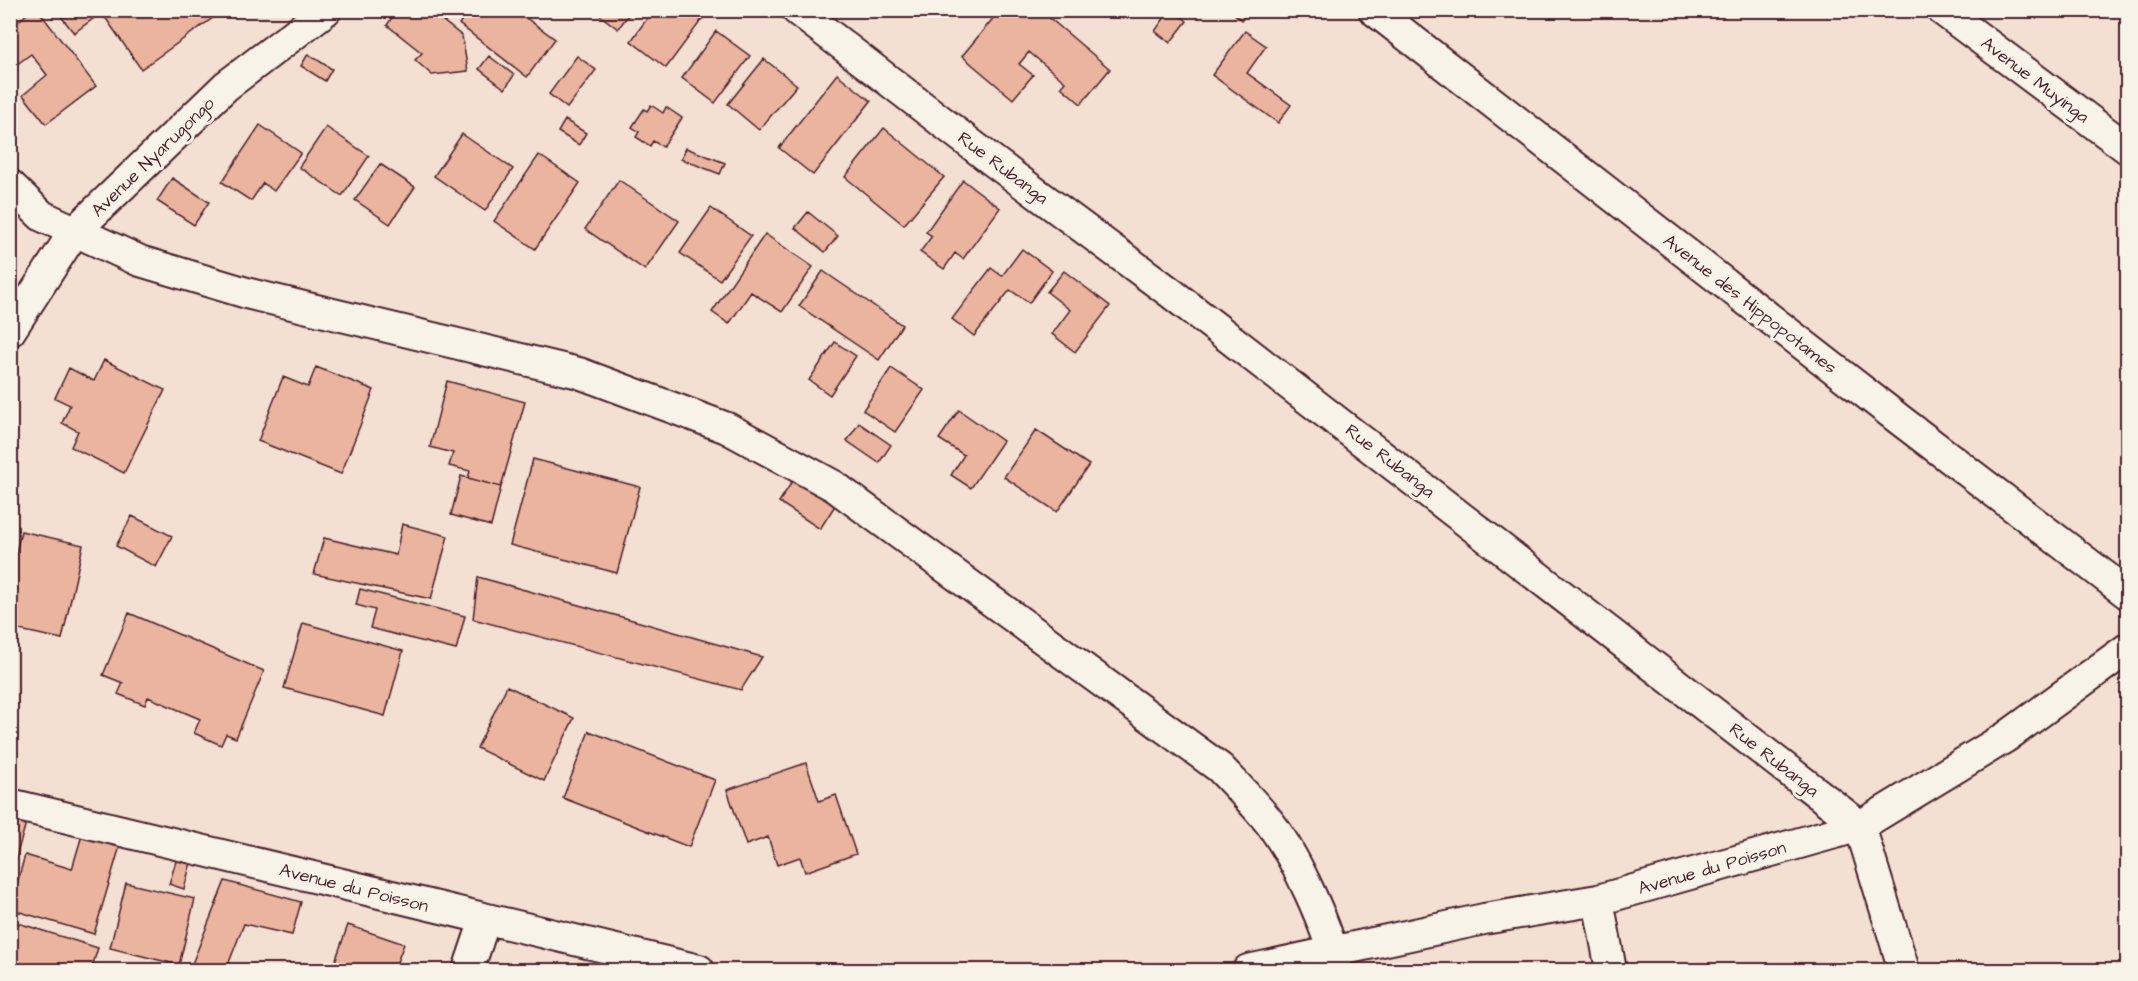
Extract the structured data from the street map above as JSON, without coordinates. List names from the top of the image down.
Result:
{
  "streets": {
    "street": [
      "Avenue Muyinga",
      "Avenue Nyarugongo",
      "Rue Rubanga",
      "Avenue des Hippopotames",
      "Avenue du Poisson"
    ]
  },
  "crossings": [
    ["Rue Rubanga", "Avenue du Poisson"]
  ]
}
